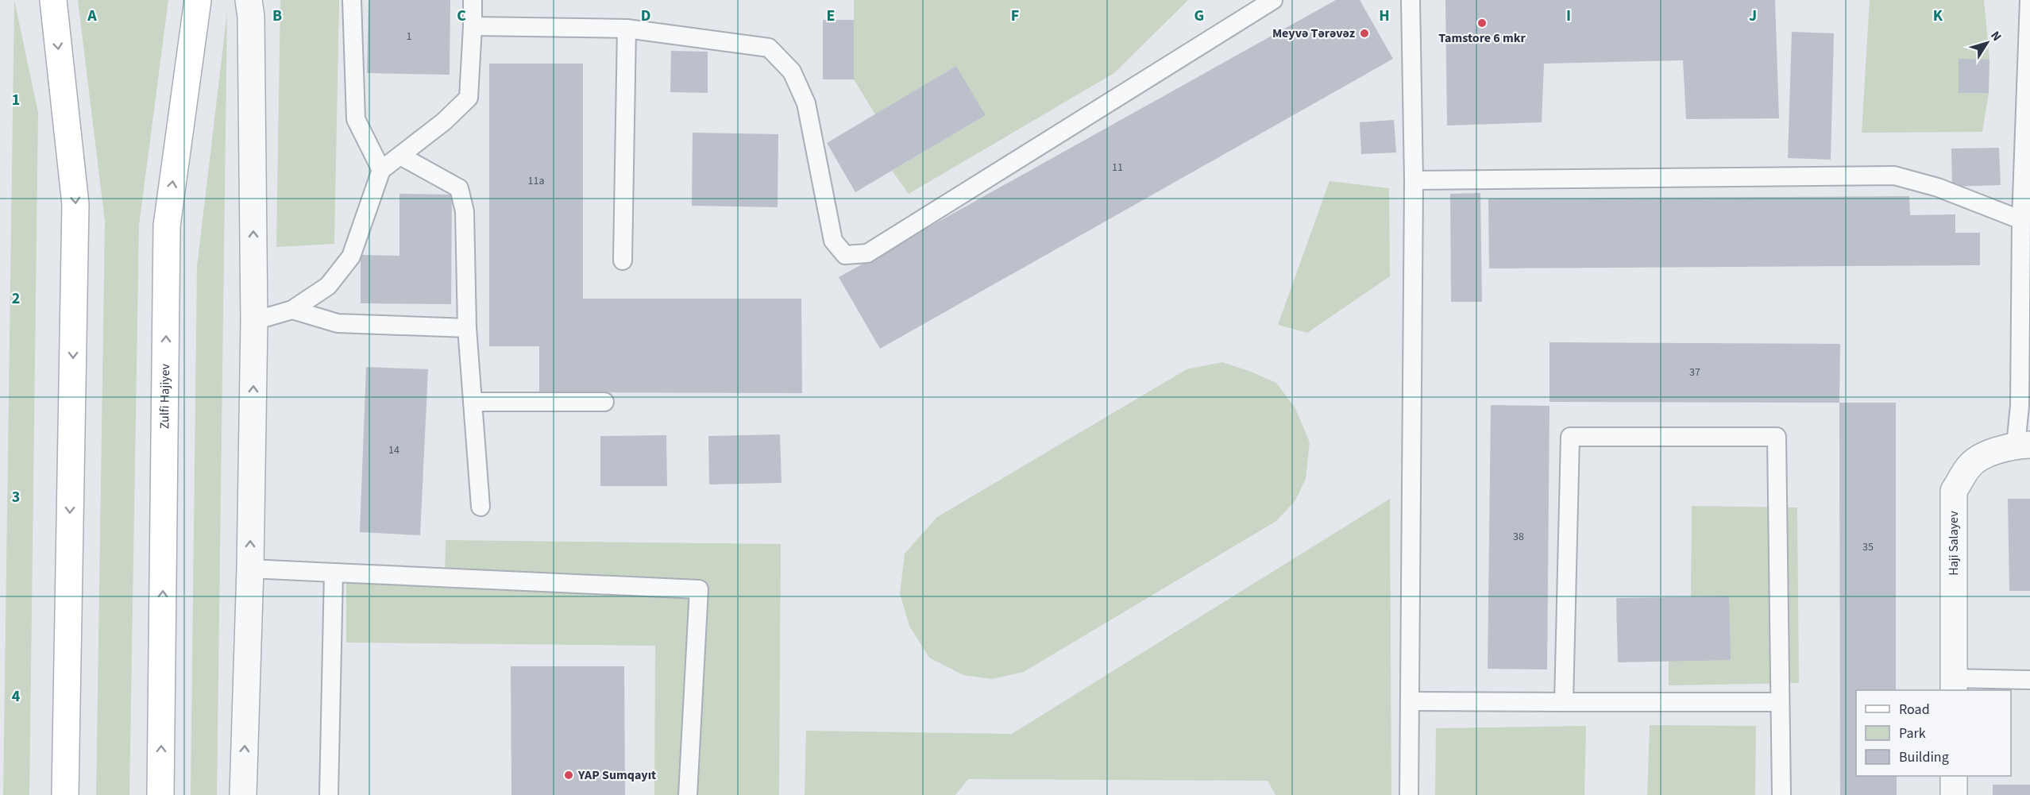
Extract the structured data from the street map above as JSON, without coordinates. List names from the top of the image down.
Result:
{
  "streets": {
    "main road": ["Zulfi Hajiyev"],
    "street": ["Haji Salayev"]
  },
  "places": ["Tamstore 6 mkr", "Meyvə Tərəvəz", "YAP Sumqayıt"],
  "house_numbers": [
    "1",
    "11",
    "11a",
    "37",
    "14",
    "38",
    "35"
  ],
  "legend": ["Road", "Park", "Building"],
  "north": "top right",
  "grid": {
    "columns": [
      "A",
      "B",
      "C",
      "D",
      "E",
      "F",
      "G",
      "H",
      "I",
      "J",
      "K"
    ],
    "rows": [
      "1",
      "2",
      "3",
      "4"
    ]
  }
}
